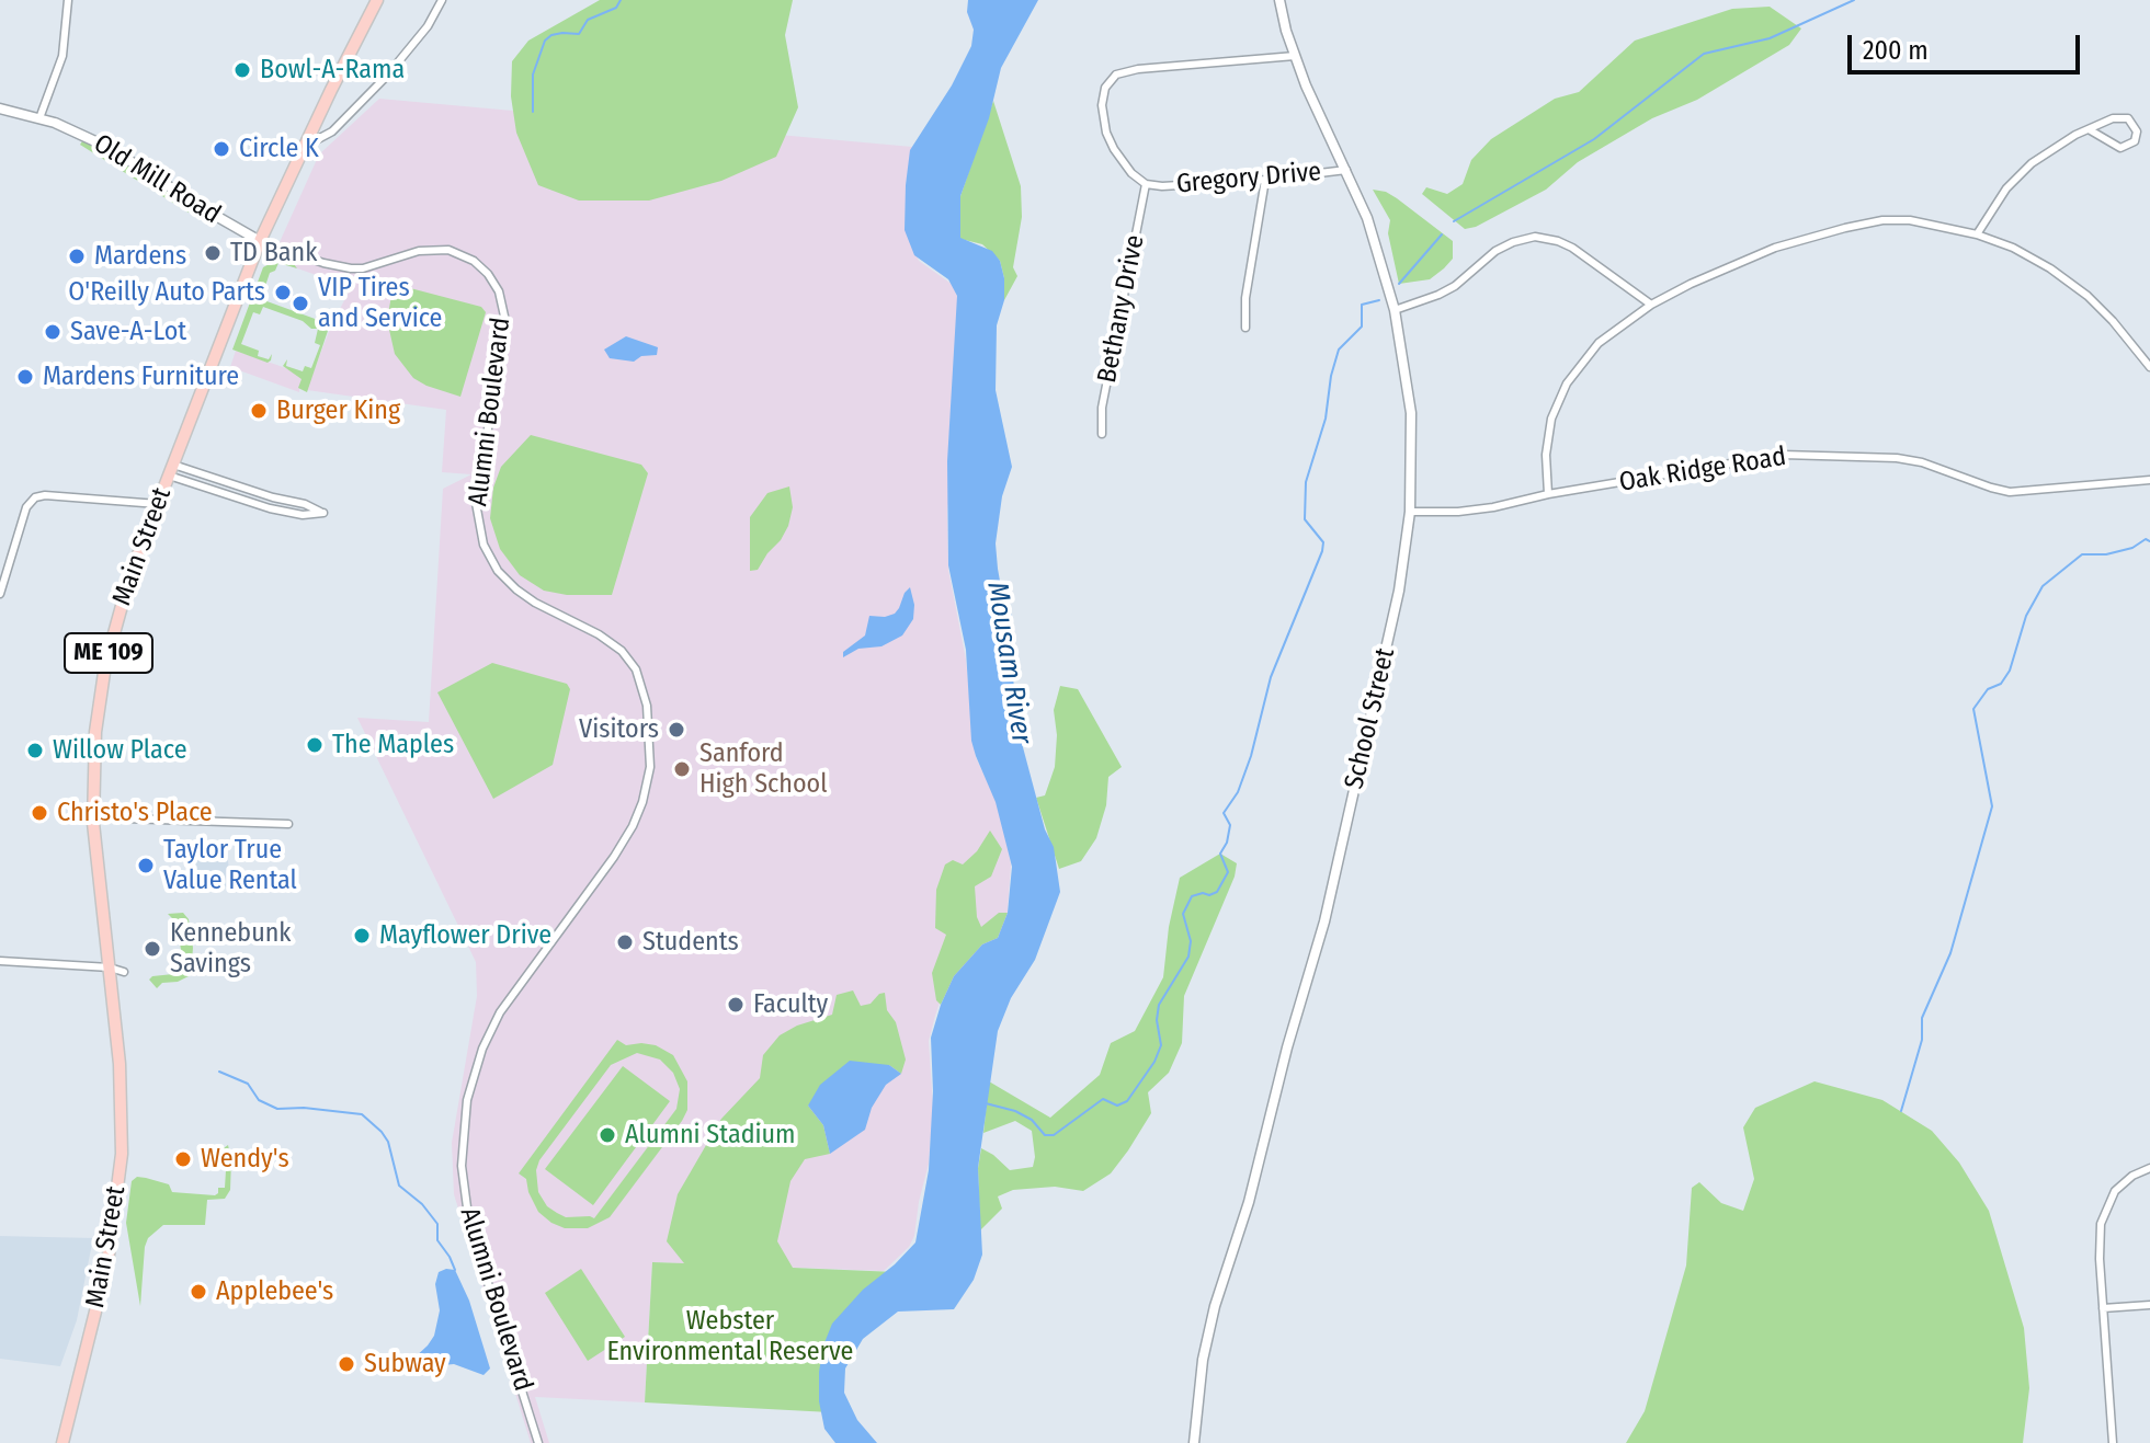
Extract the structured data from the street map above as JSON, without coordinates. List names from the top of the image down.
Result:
{
  "streets": {
    "highway": ["Main Street", "ME 109"],
    "street": [
      "Gregory Drive",
      "Old Mill Road",
      "Bethany Drive",
      "Alumni Boulevard",
      "Oak Ridge Road",
      "School Street"
    ]
  },
  "crossings": [
    ["Gregory Drive", "Bethany Drive"],
    ["Gregory Drive", "School Street"],
    ["Old Mill Road", "Alumni Boulevard"],
    ["Old Mill Road", "Main Street"],
    ["Alumni Boulevard", "Main Street"],
    ["Oak Ridge Road", "School Street"]
  ],
  "water": ["Mousam River"],
  "parks": ["Webster Environmental Reserve"],
  "places": [
    "Bowl-A-Rama",
    "Circle K",
    "TD Bank",
    "Mardens",
    "O'Reilly Auto Parts",
    "VIP Tires and Service",
    "Save-A-Lot",
    "Mardens Furniture",
    "Burger King",
    "Visitors",
    "The Maples",
    "Willow Place",
    "Sanford High School",
    "Christo's Place",
    "Taylor True Value Rental",
    "Mayflower Drive",
    "Students",
    "Kennebunk Savings",
    "Faculty",
    "Alumni Stadium",
    "Wendy's",
    "Applebee's",
    "Subway"
  ],
  "scale_bar": "200 m"
}
